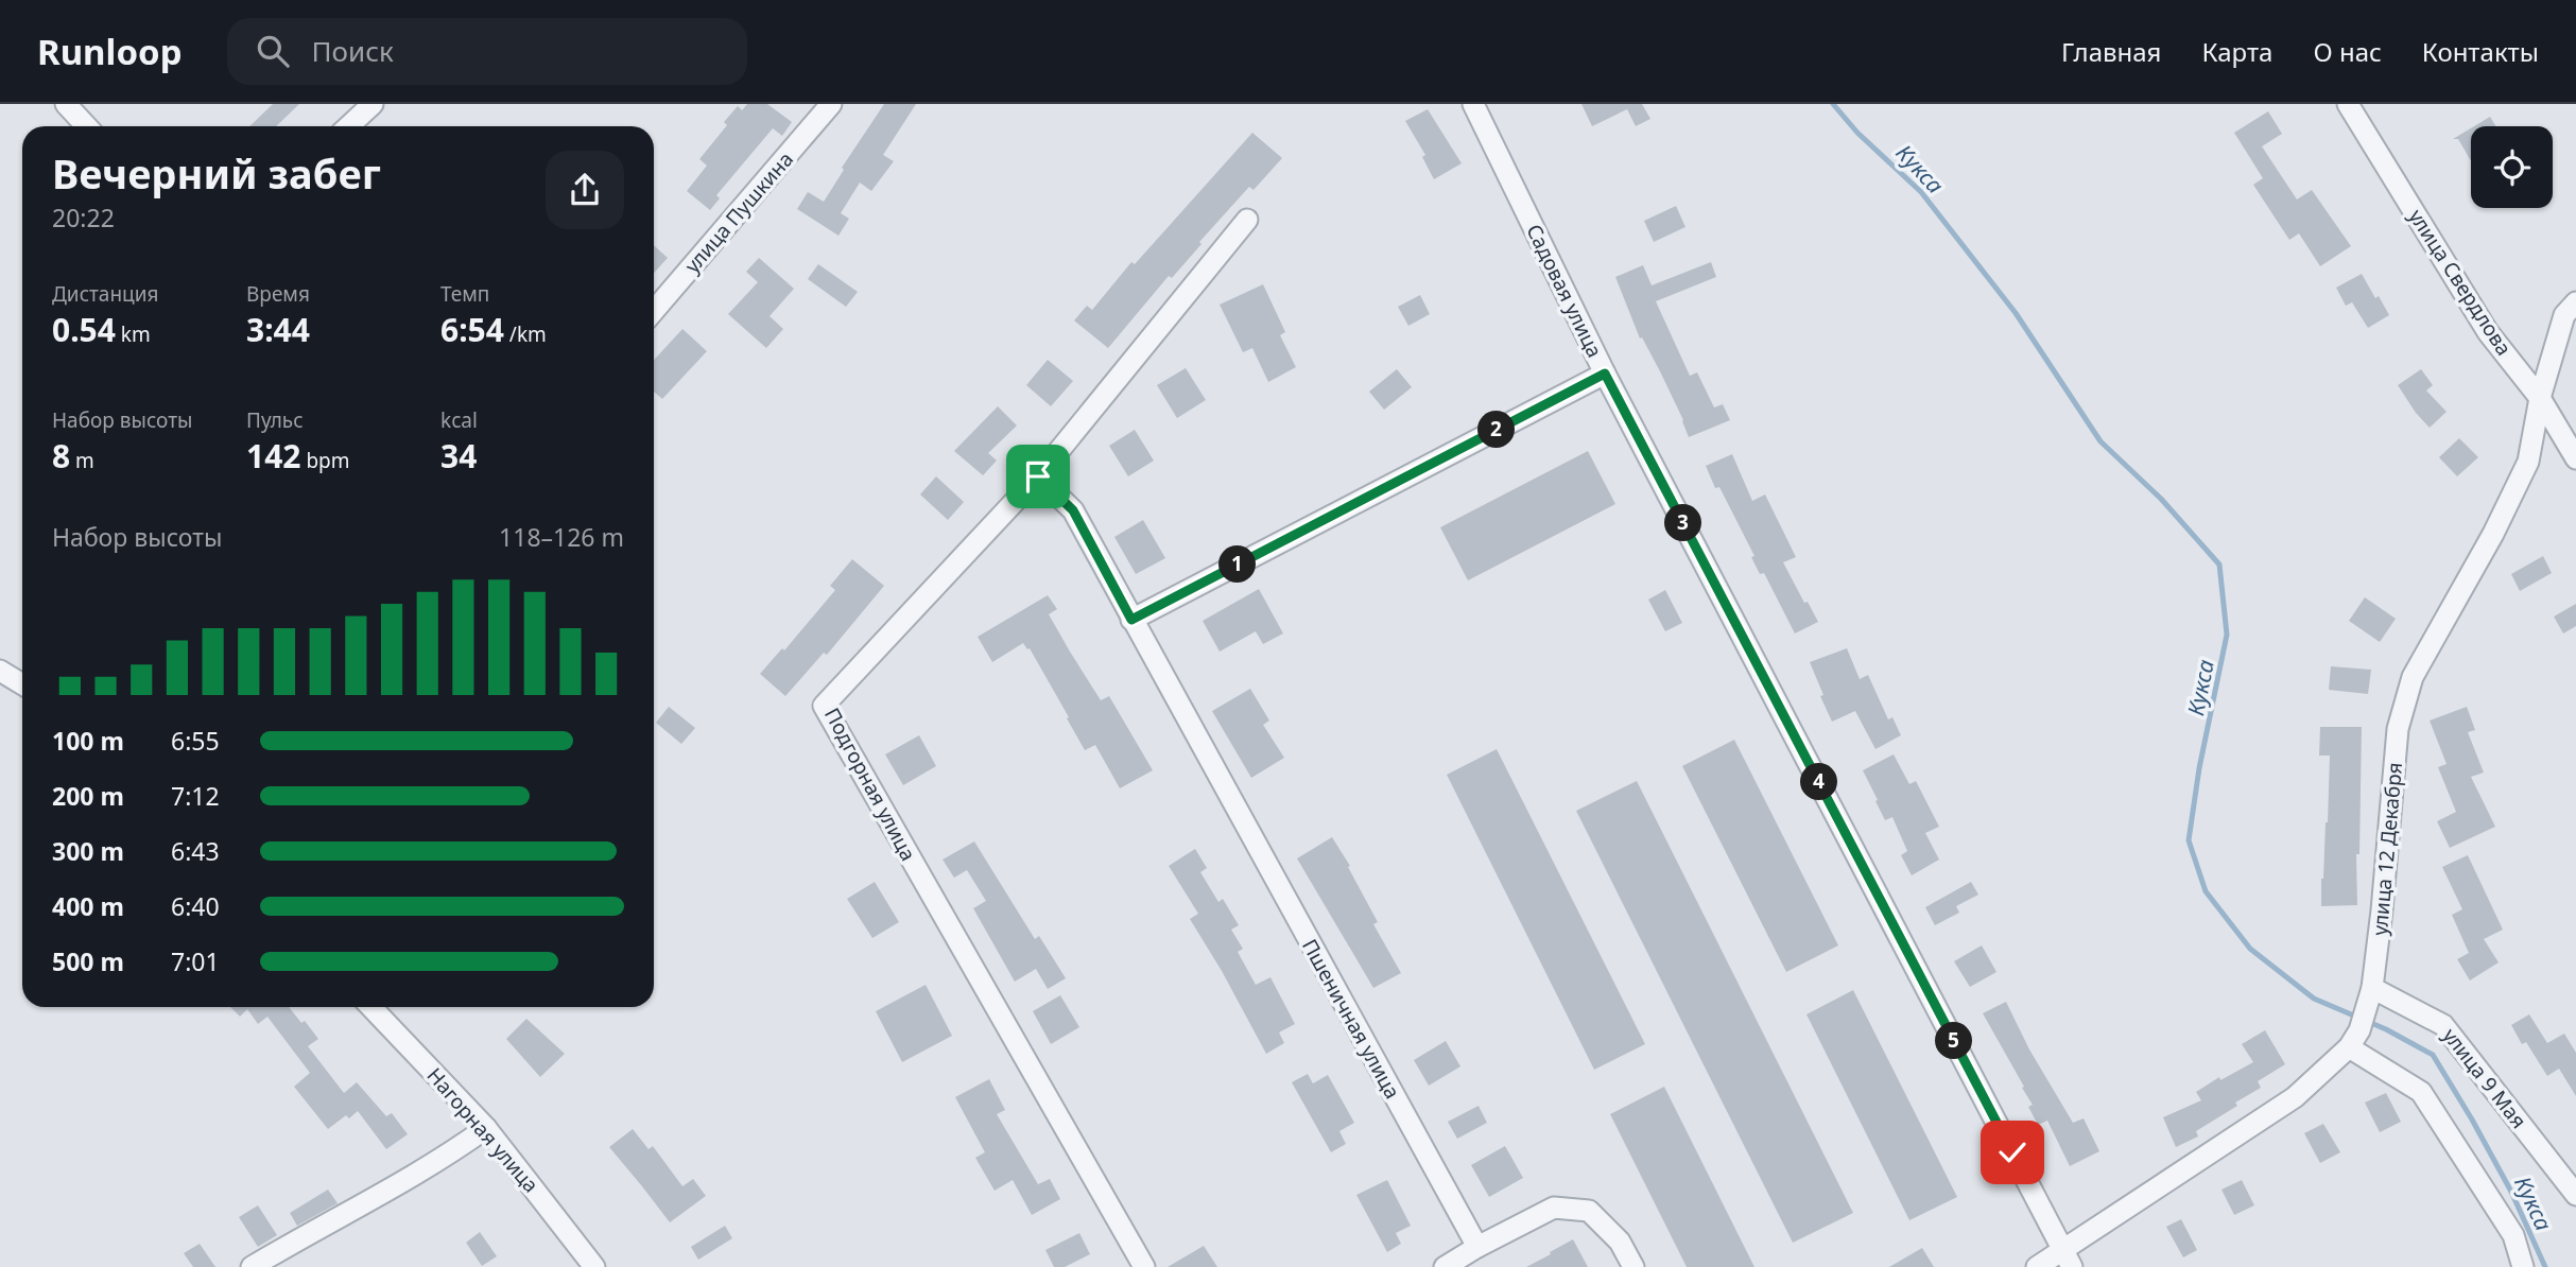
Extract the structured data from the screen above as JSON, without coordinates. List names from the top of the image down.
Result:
{
  "streets": {
    "street": [
      "улица Пушкина",
      "улица Свердлова",
      "Садовая улица",
      "Подгорная улица",
      "улица 12 Декабря",
      "Пшеничная улица",
      "улица 9 Мая",
      "Нагорная улица"
    ]
  },
  "crossings": [
    ["улица Свердлова", "улица 12 Декабря"],
    ["Садовая улица", "улица 12 Декабря"],
    ["Подгорная улица", "Пшеничная улица"],
    ["улица 12 Декабря", "улица 9 Мая"]
  ],
  "water": ["Кукса"],
  "page": {
    "header": "Runloop",
    "search": "Поиск",
    "nav": [
      "Главная",
      "Карта",
      "О нас",
      "Контакты"
    ],
    "heading": ["Вечерний забег", "20:22"],
    "stats": [
      ["Дистанция", "0.54 km"],
      ["Время", "3:44"],
      ["Темп", "6:54 /km"],
      ["Набор высоты", "8 m"],
      ["Пульс", "142 bpm"],
      ["kcal", "34"]
    ],
    "pins": [
      "2",
      "3",
      "1",
      "4",
      "5"
    ],
    "chart": ["Набор высоты", "118–126 m"],
    "list": [
      {
        "name": "100 m",
        "note": "6:55"
      },
      {
        "name": "200 m",
        "note": "7:12"
      },
      {
        "name": "300 m",
        "note": "6:43"
      },
      {
        "name": "400 m",
        "note": "6:40"
      },
      {
        "name": "500 m",
        "note": "7:01"
      }
    ]
  }
}
